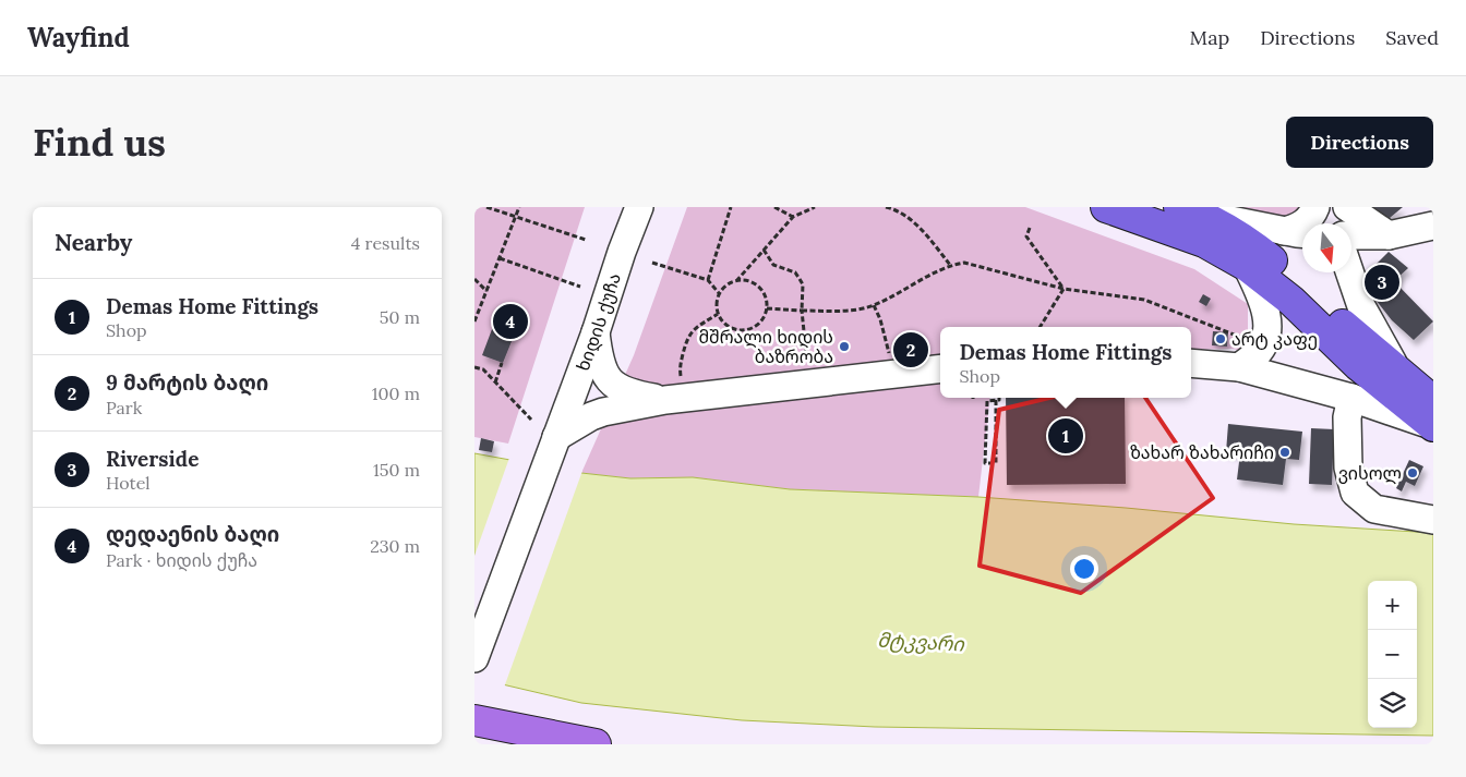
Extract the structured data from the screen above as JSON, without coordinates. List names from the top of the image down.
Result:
{
  "streets": {
    "street": ["ხიდის ქუჩა"]
  },
  "water": ["მტკვარი"],
  "places": [
    "არტ კაფე",
    "მშრალი ხიდის ბაზრობა",
    "ზახარ ზახარიჩი",
    "ვისოლ"
  ],
  "north": "bottom",
  "page": {
    "header": "Wayfind",
    "nav": ["Map", "Directions", "Saved"],
    "buttons": "Directions",
    "title": "Find us",
    "heading": ["Nearby", "4 results"],
    "pins": [
      "3",
      "4",
      "2",
      "1"
    ],
    "list": [
      {
        "mark": "1",
        "name": "Demas Home Fittings",
        "note": "Shop",
        "value": "50 m"
      },
      {
        "mark": "2",
        "name": "9 მარტის ბაღი",
        "note": "Park",
        "value": "100 m"
      },
      {
        "mark": "3",
        "name": "Riverside",
        "note": "Hotel",
        "value": "150 m"
      },
      {
        "mark": "4",
        "name": "დედაენის ბაღი",
        "note": "Park · ხიდის ქუჩა",
        "value": "230 m"
      }
    ],
    "popup": ["Demas Home Fittings", "Shop"],
    "map_buttons": ["+", "−"]
  }
}
